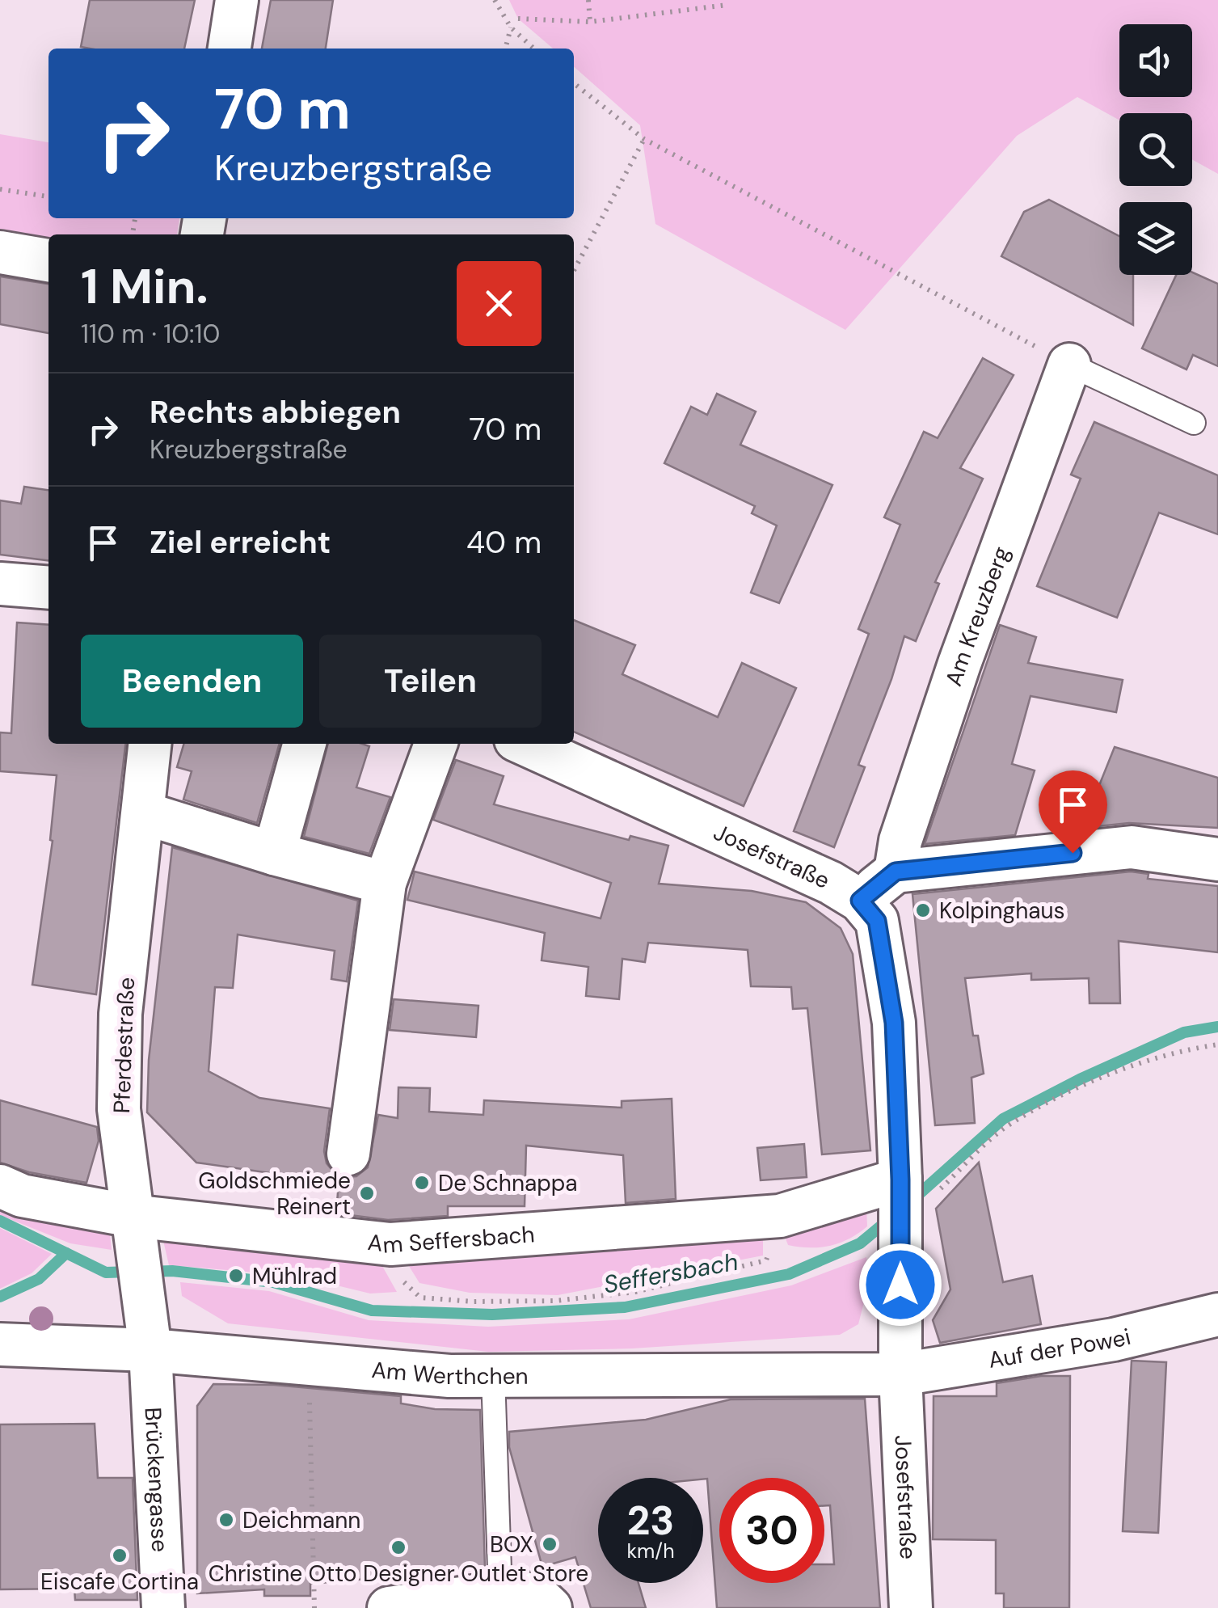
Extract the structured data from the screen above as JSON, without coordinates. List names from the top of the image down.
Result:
{
  "streets": {
    "street": [
      "Am Kreuzberg",
      "Josefstraße",
      "Pferdestraße",
      "Am Seffersbach",
      "Auf der Powei",
      "Am Werthchen",
      "Brückengasse"
    ]
  },
  "crossings": [
    ["Josefstraße", "Am Seffersbach"],
    ["Josefstraße", "Auf der Powei"],
    ["Josefstraße", "Am Werthchen"],
    ["Pferdestraße", "Am Seffersbach"],
    ["Pferdestraße", "Am Werthchen"],
    ["Pferdestraße", "Brückengasse"],
    ["Auf der Powei", "Am Werthchen"],
    ["Am Werthchen", "Brückengasse"]
  ],
  "water": ["Seffersbach"],
  "places": [
    "Kolpinghaus",
    "De Schnappa",
    "Goldschmiede Reinert",
    "Mühlrad",
    "Deichmann",
    "BOX",
    "Christine Otto Designer Outlet Store",
    "Eiscafe Cortina"
  ],
  "page": {
    "turn": ["70 m", "Kreuzbergstraße"],
    "heading": ["1 Min.", "110 m · 10:10"],
    "list": [
      {
        "name": "Rechts abbiegen",
        "note": "Kreuzbergstraße",
        "value": "70 m"
      },
      {
        "name": "Ziel erreicht",
        "value": "40 m"
      }
    ],
    "buttons": ["Beenden", "Teilen"],
    "speed": "23 km/h",
    "limit": "30"
  }
}
